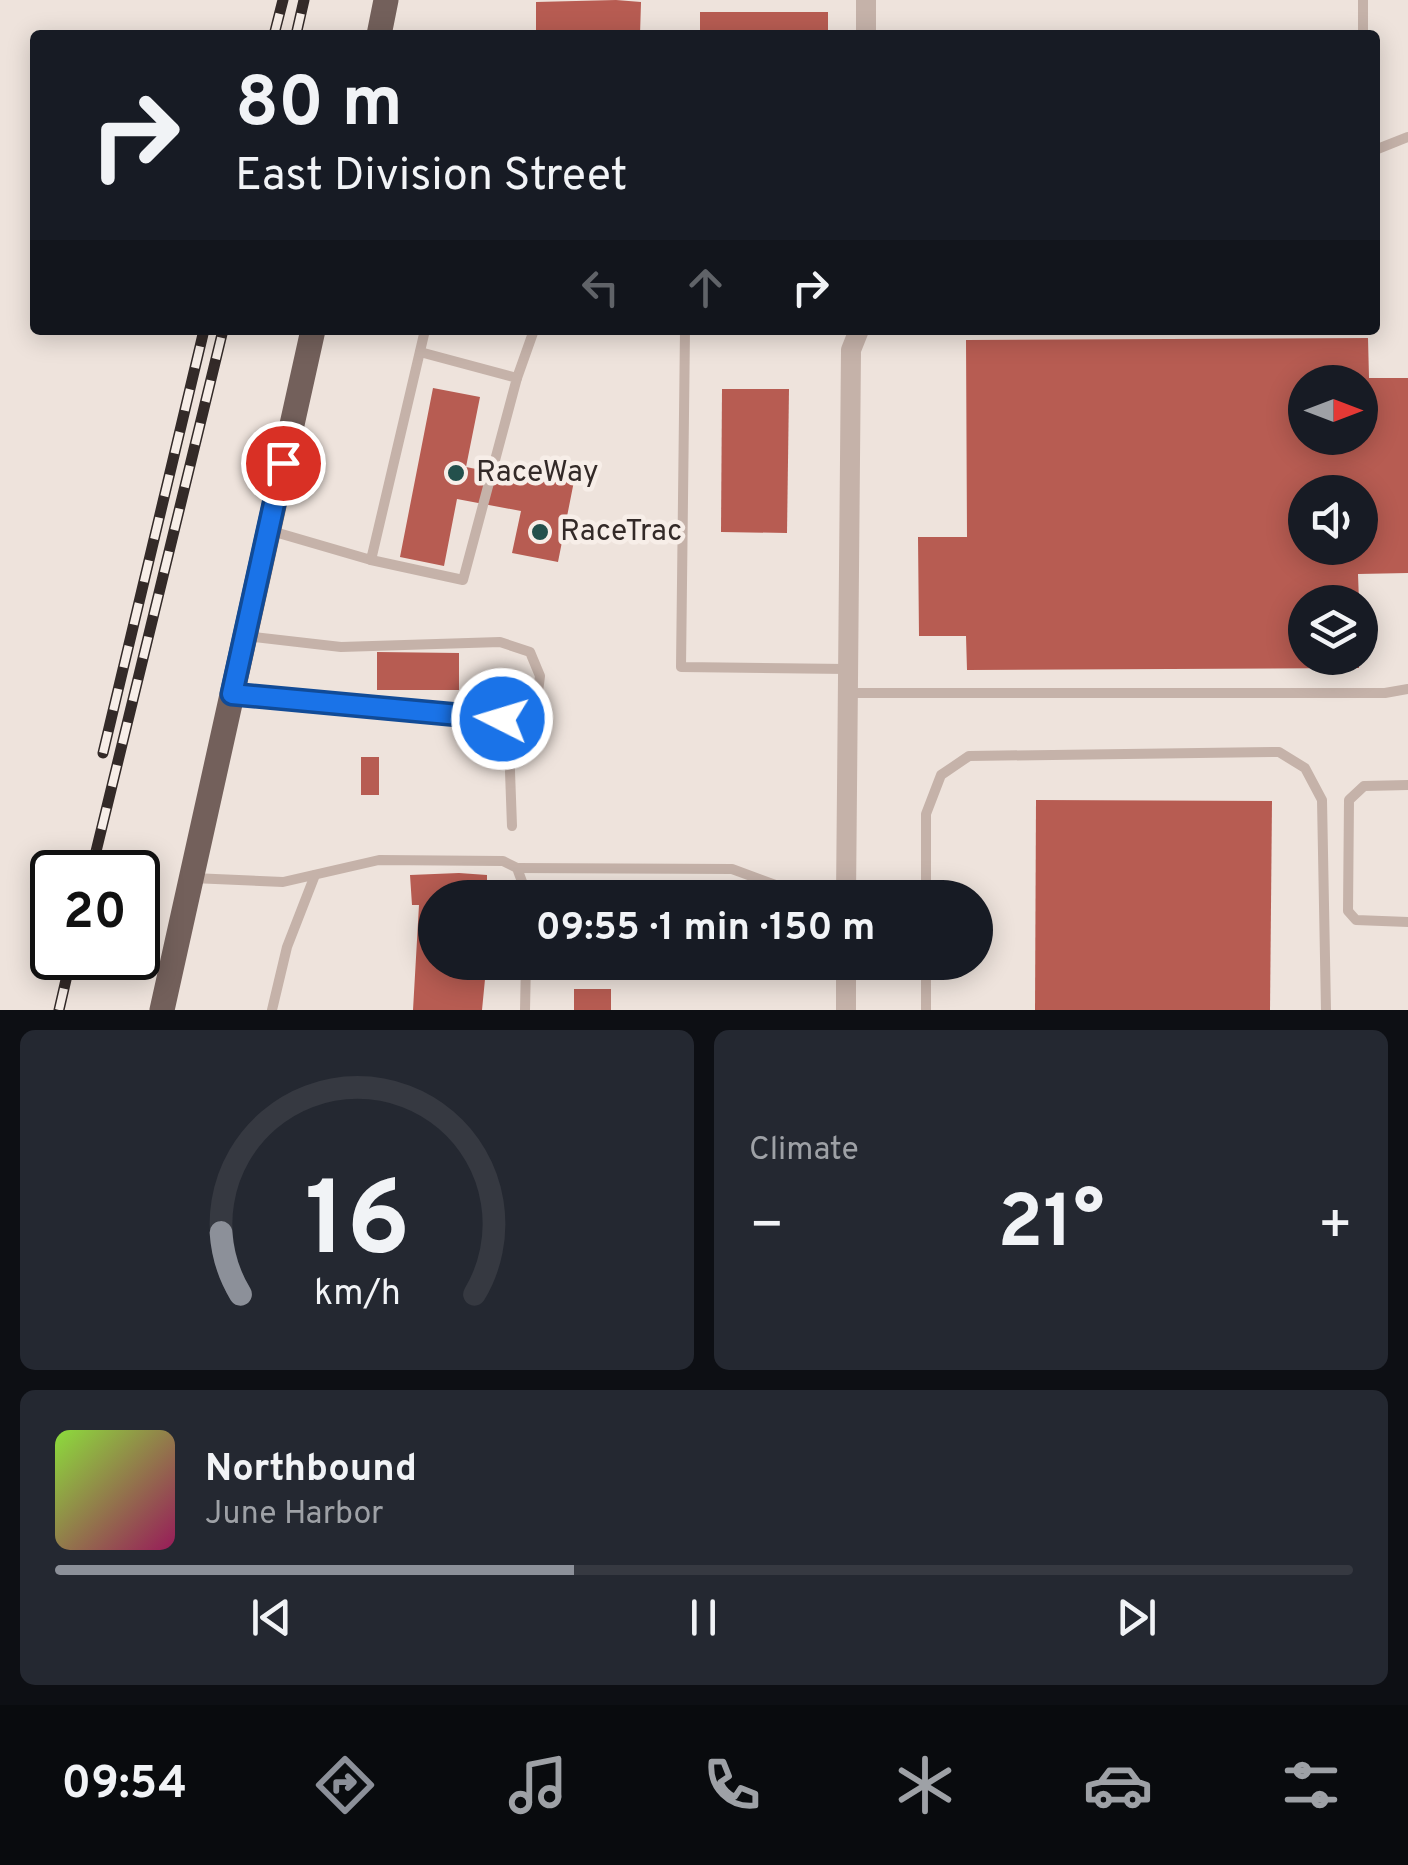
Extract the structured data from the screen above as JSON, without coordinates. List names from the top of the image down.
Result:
{
  "places": ["RaceWay", "RaceTrac"],
  "north": "right",
  "page": {
    "turn": ["80 m", "East Division Street"],
    "limit": "20",
    "trip": "09:55 · 1 min · 150 m",
    "tile": "Climate",
    "heat": ["−", "21°", "+"],
    "song": ["Northbound", "June Harbor"],
    "tabs": "09:54",
    "gauge": ["16", "km/h"]
  }
}
